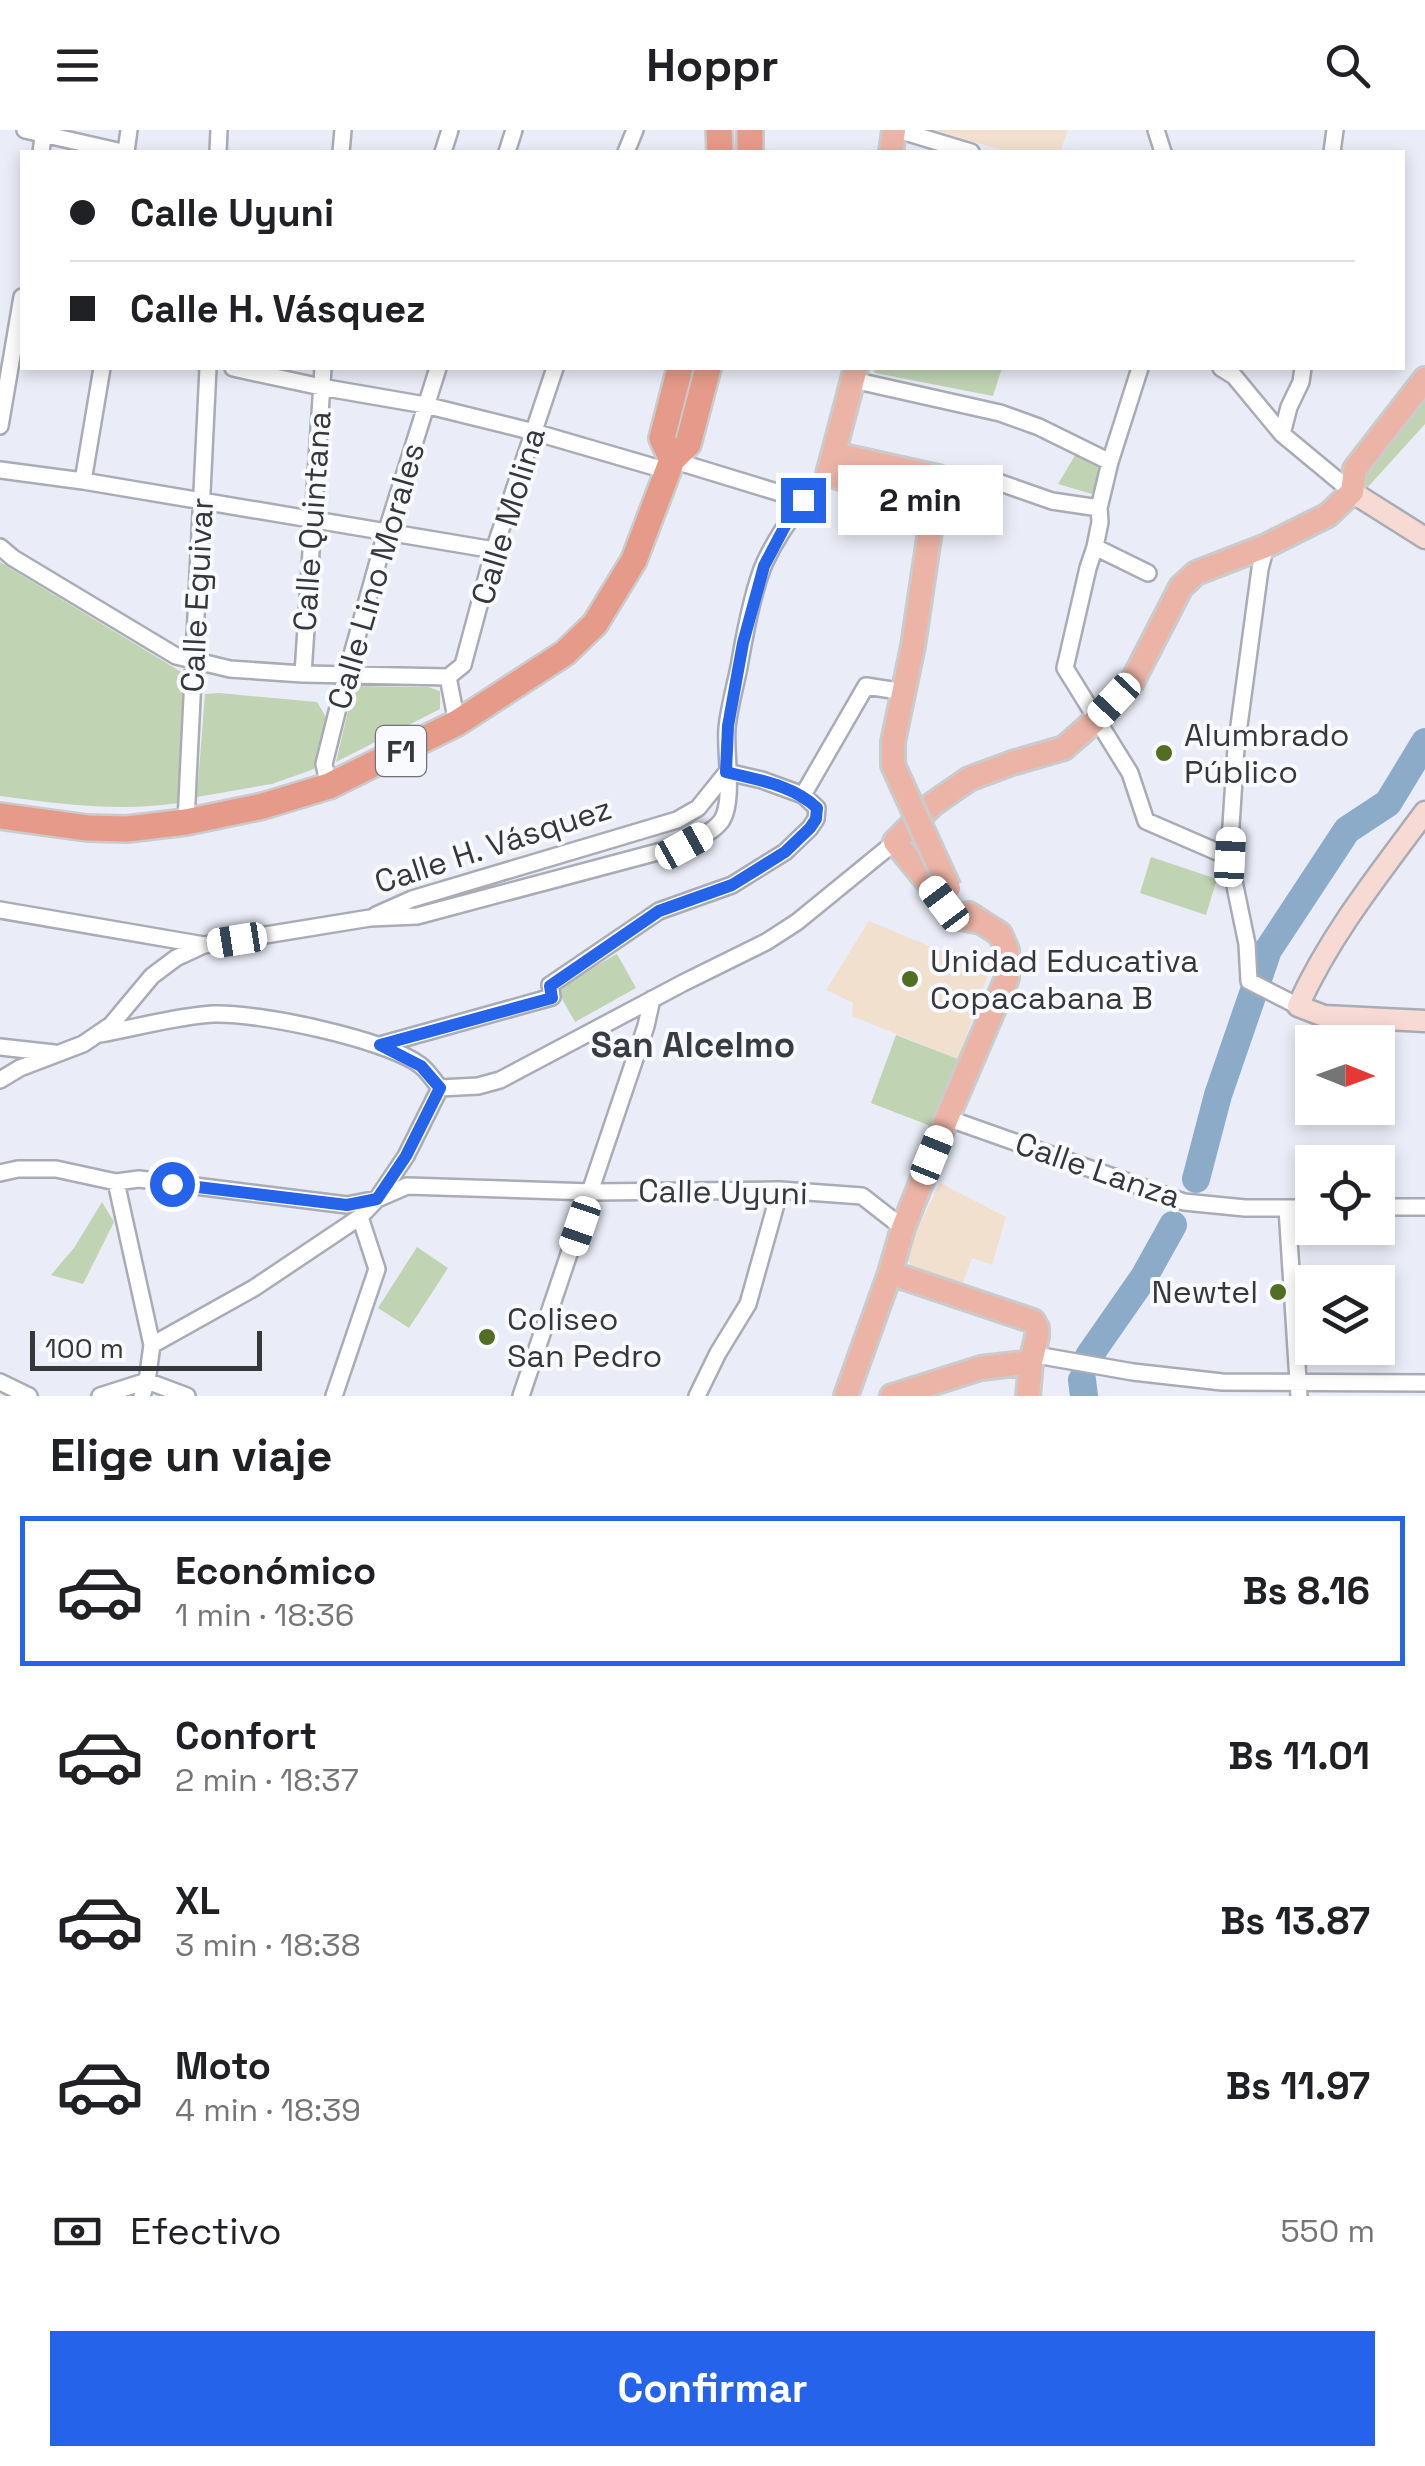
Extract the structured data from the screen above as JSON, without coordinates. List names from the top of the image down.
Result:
{
  "streets": {
    "highway": ["F1"],
    "main road": ["Calle H. Vásquez"],
    "street": [
      "Calle Molina",
      "Calle Quintana",
      "Calle Lino Morales",
      "Calle Eguivar",
      "Calle Lanza",
      "Calle Uyuni"
    ]
  },
  "crossings": [
    ["Calle Lino Morales", "F1"],
    ["Calle Eguivar", "F1"]
  ],
  "districts": ["San Alcelmo"],
  "places": [
    "Alumbrado Público",
    "Unidad Educativa Copacabana B",
    "Newtel",
    "Coliseo San Pedro"
  ],
  "scale_bar": "100 m",
  "north": "right",
  "page": {
    "header": "Hoppr",
    "banner": ["Calle Uyuni", "Calle H. Vásquez"],
    "bubble": "2 min",
    "scale": "100 m",
    "heading": "Elige un viaje",
    "list": [
      {
        "name": "Económico",
        "note": "1 min · 18:36",
        "value": "Bs 8.16"
      },
      {
        "name": "Confort",
        "note": "2 min · 18:37",
        "value": "Bs 11.01"
      },
      {
        "name": "XL",
        "note": "3 min · 18:38",
        "value": "Bs 13.87"
      },
      {
        "name": "Moto",
        "note": "4 min · 18:39",
        "value": "Bs 11.97"
      }
    ],
    "pay": ["Efectivo", "550 m"],
    "buttons": "Confirmar"
  }
}
